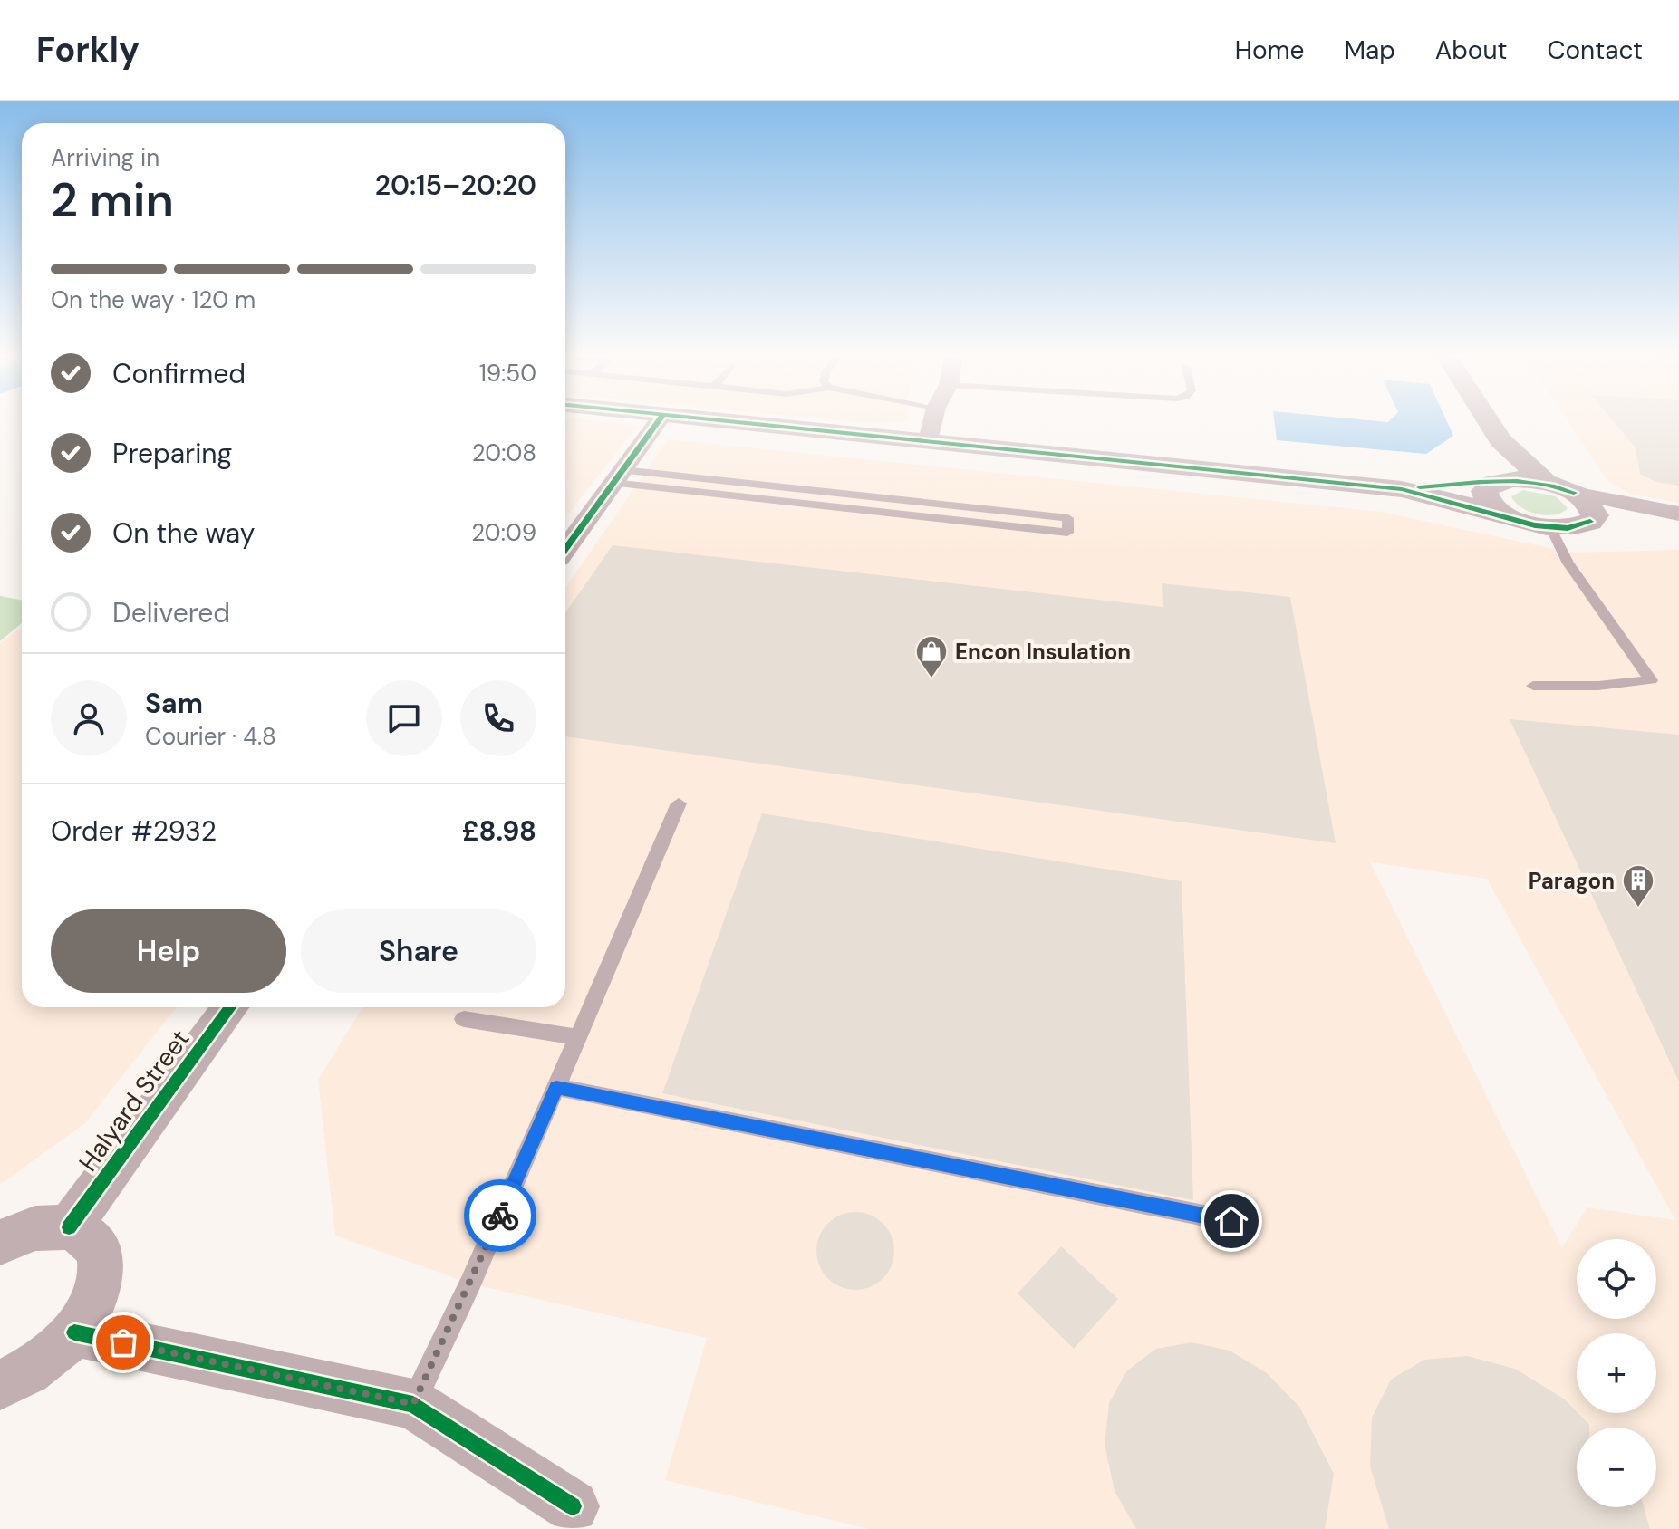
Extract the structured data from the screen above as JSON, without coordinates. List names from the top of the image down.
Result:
{
  "streets": {
    "street": ["Halyard Street"]
  },
  "places": {
    "shop": ["Encon Insulation"],
    "building": ["Paragon"]
  },
  "page": {
    "header": "Forkly",
    "nav": [
      "Home",
      "Map",
      "About",
      "Contact"
    ],
    "heading": ["2 min", "Arriving in", "20:15–20:20"],
    "panel": [
      "Sam",
      "Courier · 4.8",
      "Order #2932",
      "£8.98"
    ],
    "bar": "On the way · 120 m",
    "list": [
      ["Confirmed", "19:50"],
      ["Preparing", "20:08"],
      ["On the way", "20:09"],
      "Delivered"
    ],
    "buttons": ["Help", "Share"],
    "map_buttons": ["+", "−"]
  }
}
